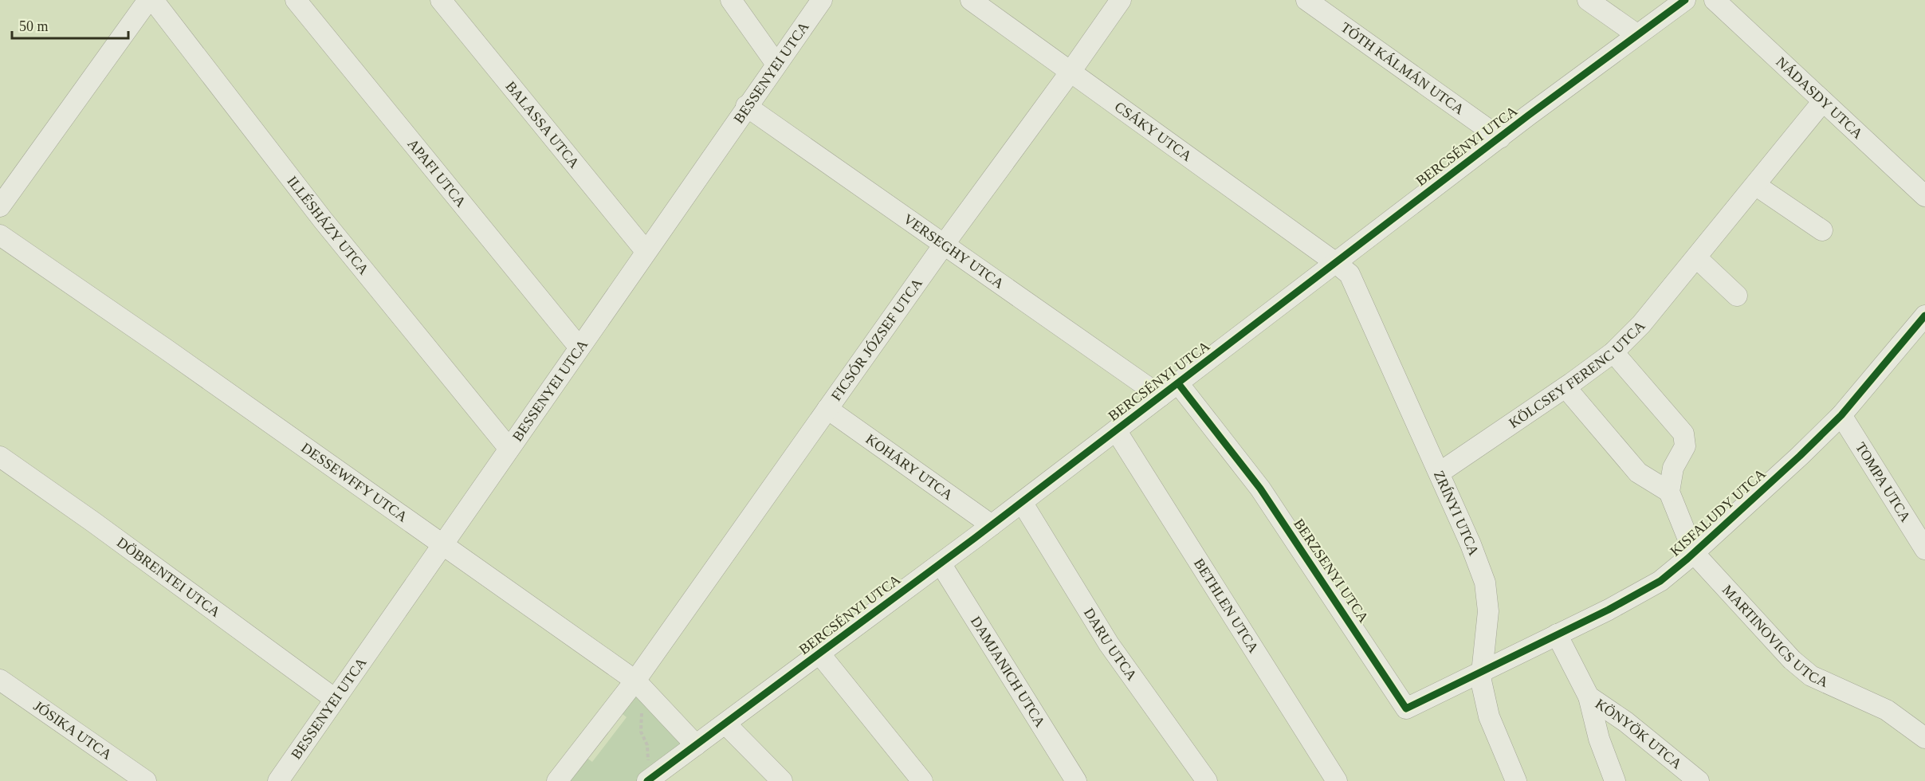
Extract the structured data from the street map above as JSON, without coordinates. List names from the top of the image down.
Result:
{
  "streets": {
    "street": [
      "TÓTH KÁLMÁN UTCA",
      "BESSENYEI UTCA",
      "NÁDASDY UTCA",
      "BALASSA UTCA",
      "CSÁKY UTCA",
      "BERCSÉNYI UTCA",
      "APAFI UTCA",
      "ILLÉSHÁZY UTCA",
      "VERSEGHY UTCA",
      "FICSÓR JÓZSEF UTCA",
      "KÖLCSEY FERENC UTCA",
      "KOHÁRY UTCA",
      "TOMPA UTCA",
      "DESSEWFFY UTCA",
      "KISFALUDY UTCA",
      "ZRÍNYI UTCA",
      "BERZSENYI UTCA",
      "DÖBRENTEI UTCA",
      "BETHLEN UTCA",
      "MARTINOVICS UTCA",
      "DARU UTCA",
      "DAMJANICH UTCA",
      "JÓSIKA UTCA",
      "KÖNYÖK UTCA"
    ]
  },
  "crossings": [
    ["TÓTH KÁLMÁN UTCA", "BERCSÉNYI UTCA"],
    ["BESSENYEI UTCA", "BALASSA UTCA"],
    ["BESSENYEI UTCA", "APAFI UTCA"],
    ["BESSENYEI UTCA", "ILLÉSHÁZY UTCA"],
    ["BESSENYEI UTCA", "VERSEGHY UTCA"],
    ["BESSENYEI UTCA", "DESSEWFFY UTCA"],
    ["BESSENYEI UTCA", "DÖBRENTEI UTCA"],
    ["NÁDASDY UTCA", "KÖLCSEY FERENC UTCA"],
    ["CSÁKY UTCA", "BERCSÉNYI UTCA"],
    ["CSÁKY UTCA", "FICSÓR JÓZSEF UTCA"],
    ["CSÁKY UTCA", "ZRÍNYI UTCA"],
    ["BERCSÉNYI UTCA", "VERSEGHY UTCA"],
    ["BERCSÉNYI UTCA", "KOHÁRY UTCA"],
    ["BERCSÉNYI UTCA", "DESSEWFFY UTCA"],
    ["BERCSÉNYI UTCA", "ZRÍNYI UTCA"],
    ["BERCSÉNYI UTCA", "BERZSENYI UTCA"],
    ["BERCSÉNYI UTCA", "BETHLEN UTCA"],
    ["BERCSÉNYI UTCA", "DARU UTCA"],
    ["BERCSÉNYI UTCA", "DAMJANICH UTCA"],
    ["VERSEGHY UTCA", "FICSÓR JÓZSEF UTCA"],
    ["FICSÓR JÓZSEF UTCA", "KOHÁRY UTCA"],
    ["FICSÓR JÓZSEF UTCA", "DESSEWFFY UTCA"],
    ["KÖLCSEY FERENC UTCA", "ZRÍNYI UTCA"],
    ["TOMPA UTCA", "KISFALUDY UTCA"],
    ["KISFALUDY UTCA", "ZRÍNYI UTCA"],
    ["KISFALUDY UTCA", "BERZSENYI UTCA"],
    ["KISFALUDY UTCA", "MARTINOVICS UTCA"],
    ["KISFALUDY UTCA", "KÖNYÖK UTCA"],
    ["ZRÍNYI UTCA", "BERZSENYI UTCA"]
  ],
  "scale_bar": "50 m"
}
